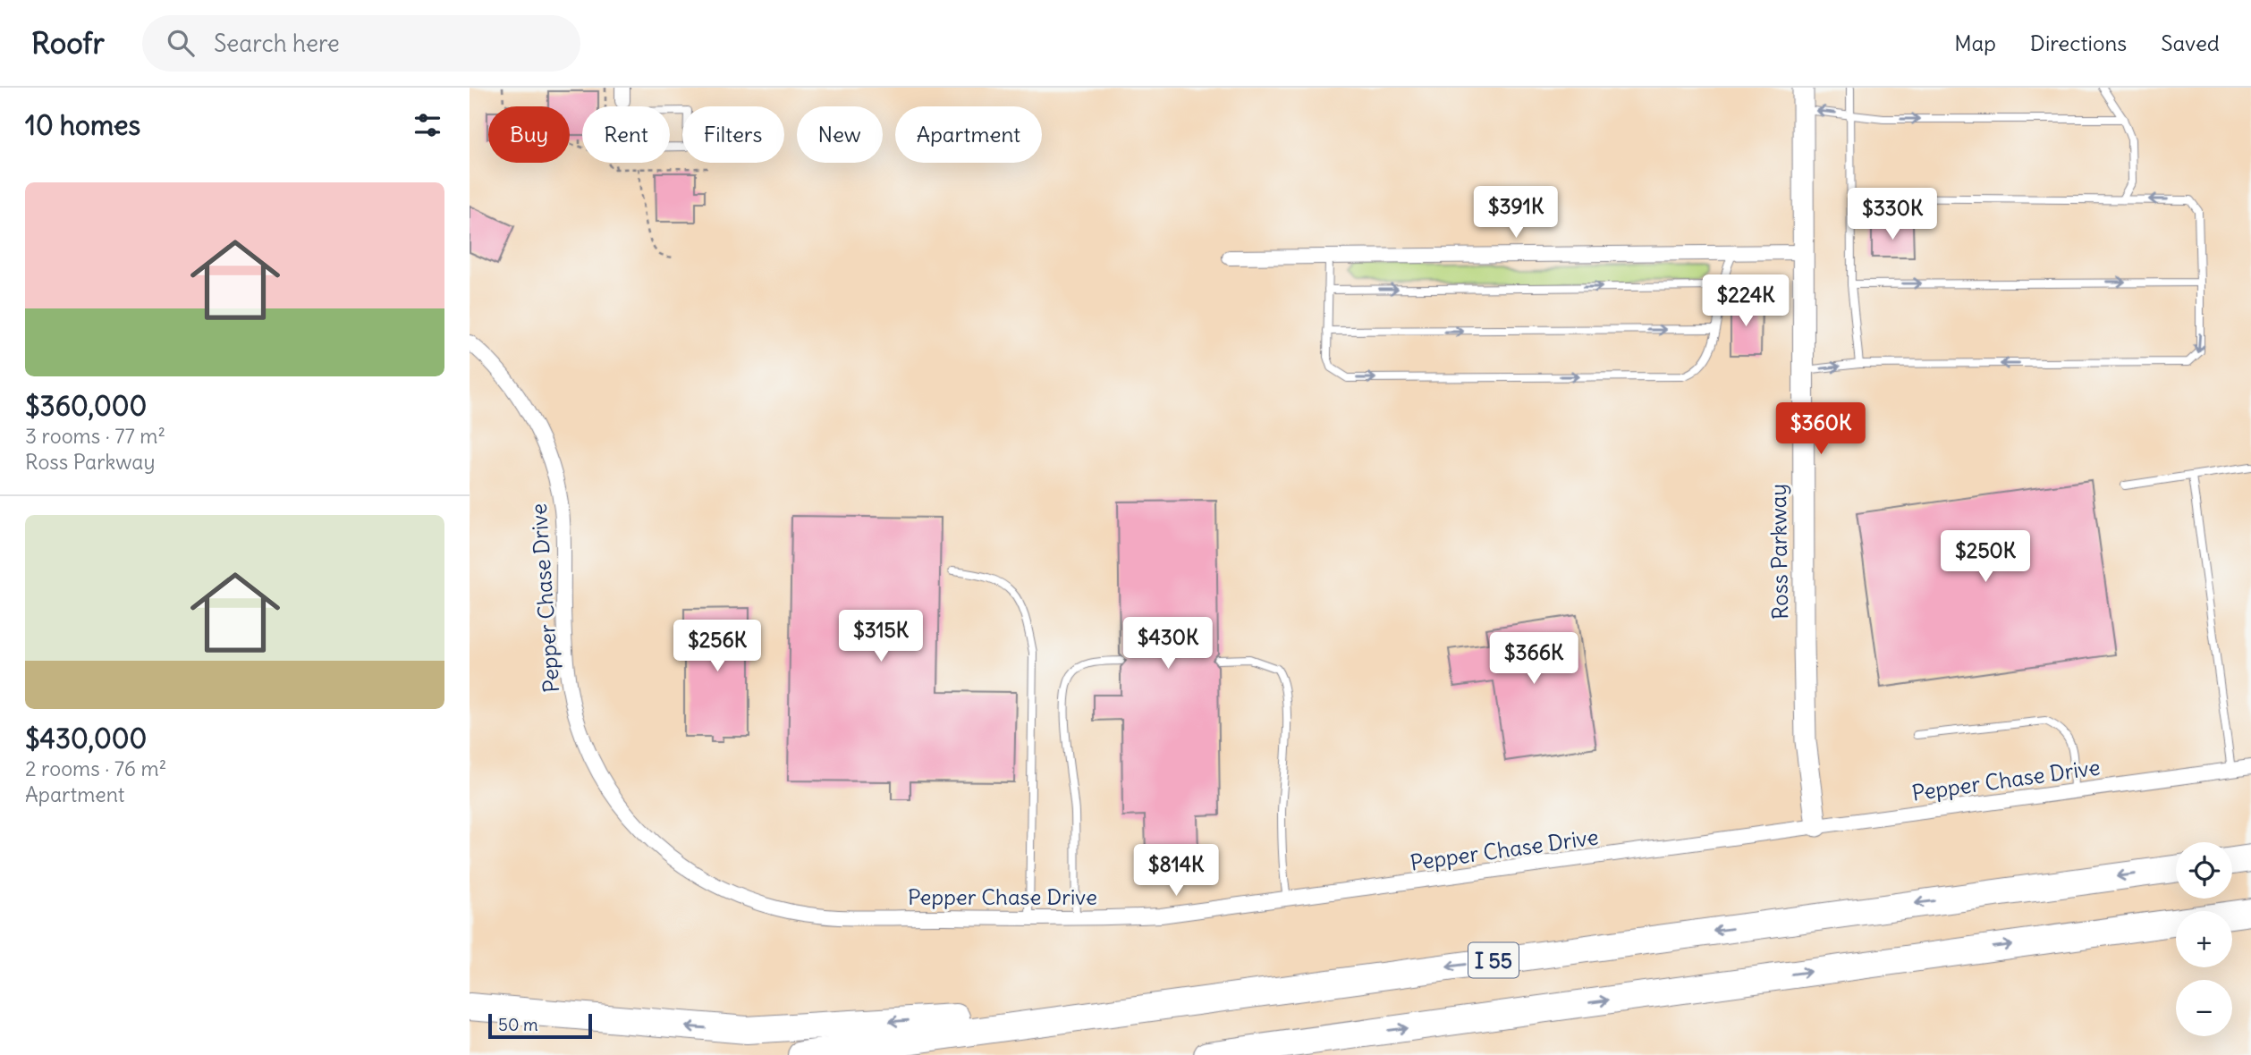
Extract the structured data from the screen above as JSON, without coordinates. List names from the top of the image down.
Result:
{
  "streets": {
    "highway": ["I 55"],
    "street": ["Ross Parkway", "Pepper Chase Drive"]
  },
  "crossings": [
    ["Ross Parkway", "Pepper Chase Drive"]
  ],
  "scale_bar": "50 m",
  "page": {
    "header": "Roofr",
    "search": "Search here",
    "nav": ["Map", "Directions", "Saved"],
    "heading": "10 homes",
    "chip": [
      "Buy",
      "Rent",
      "Filters",
      "New",
      "Apartment"
    ],
    "list": [
      {
        "name": "$360,000",
        "note": "3 rooms · 77 m² · Ross Parkway"
      },
      {
        "name": "$430,000",
        "note": "2 rooms · 76 m² · Apartment"
      }
    ],
    "price": [
      "$391K",
      "$330K",
      "$224K",
      "$360K",
      "$250K",
      "$315K",
      "$430K",
      "$256K",
      "$366K",
      "$814K"
    ],
    "map_buttons": ["+", "−"],
    "scale": "50 m"
  }
}
